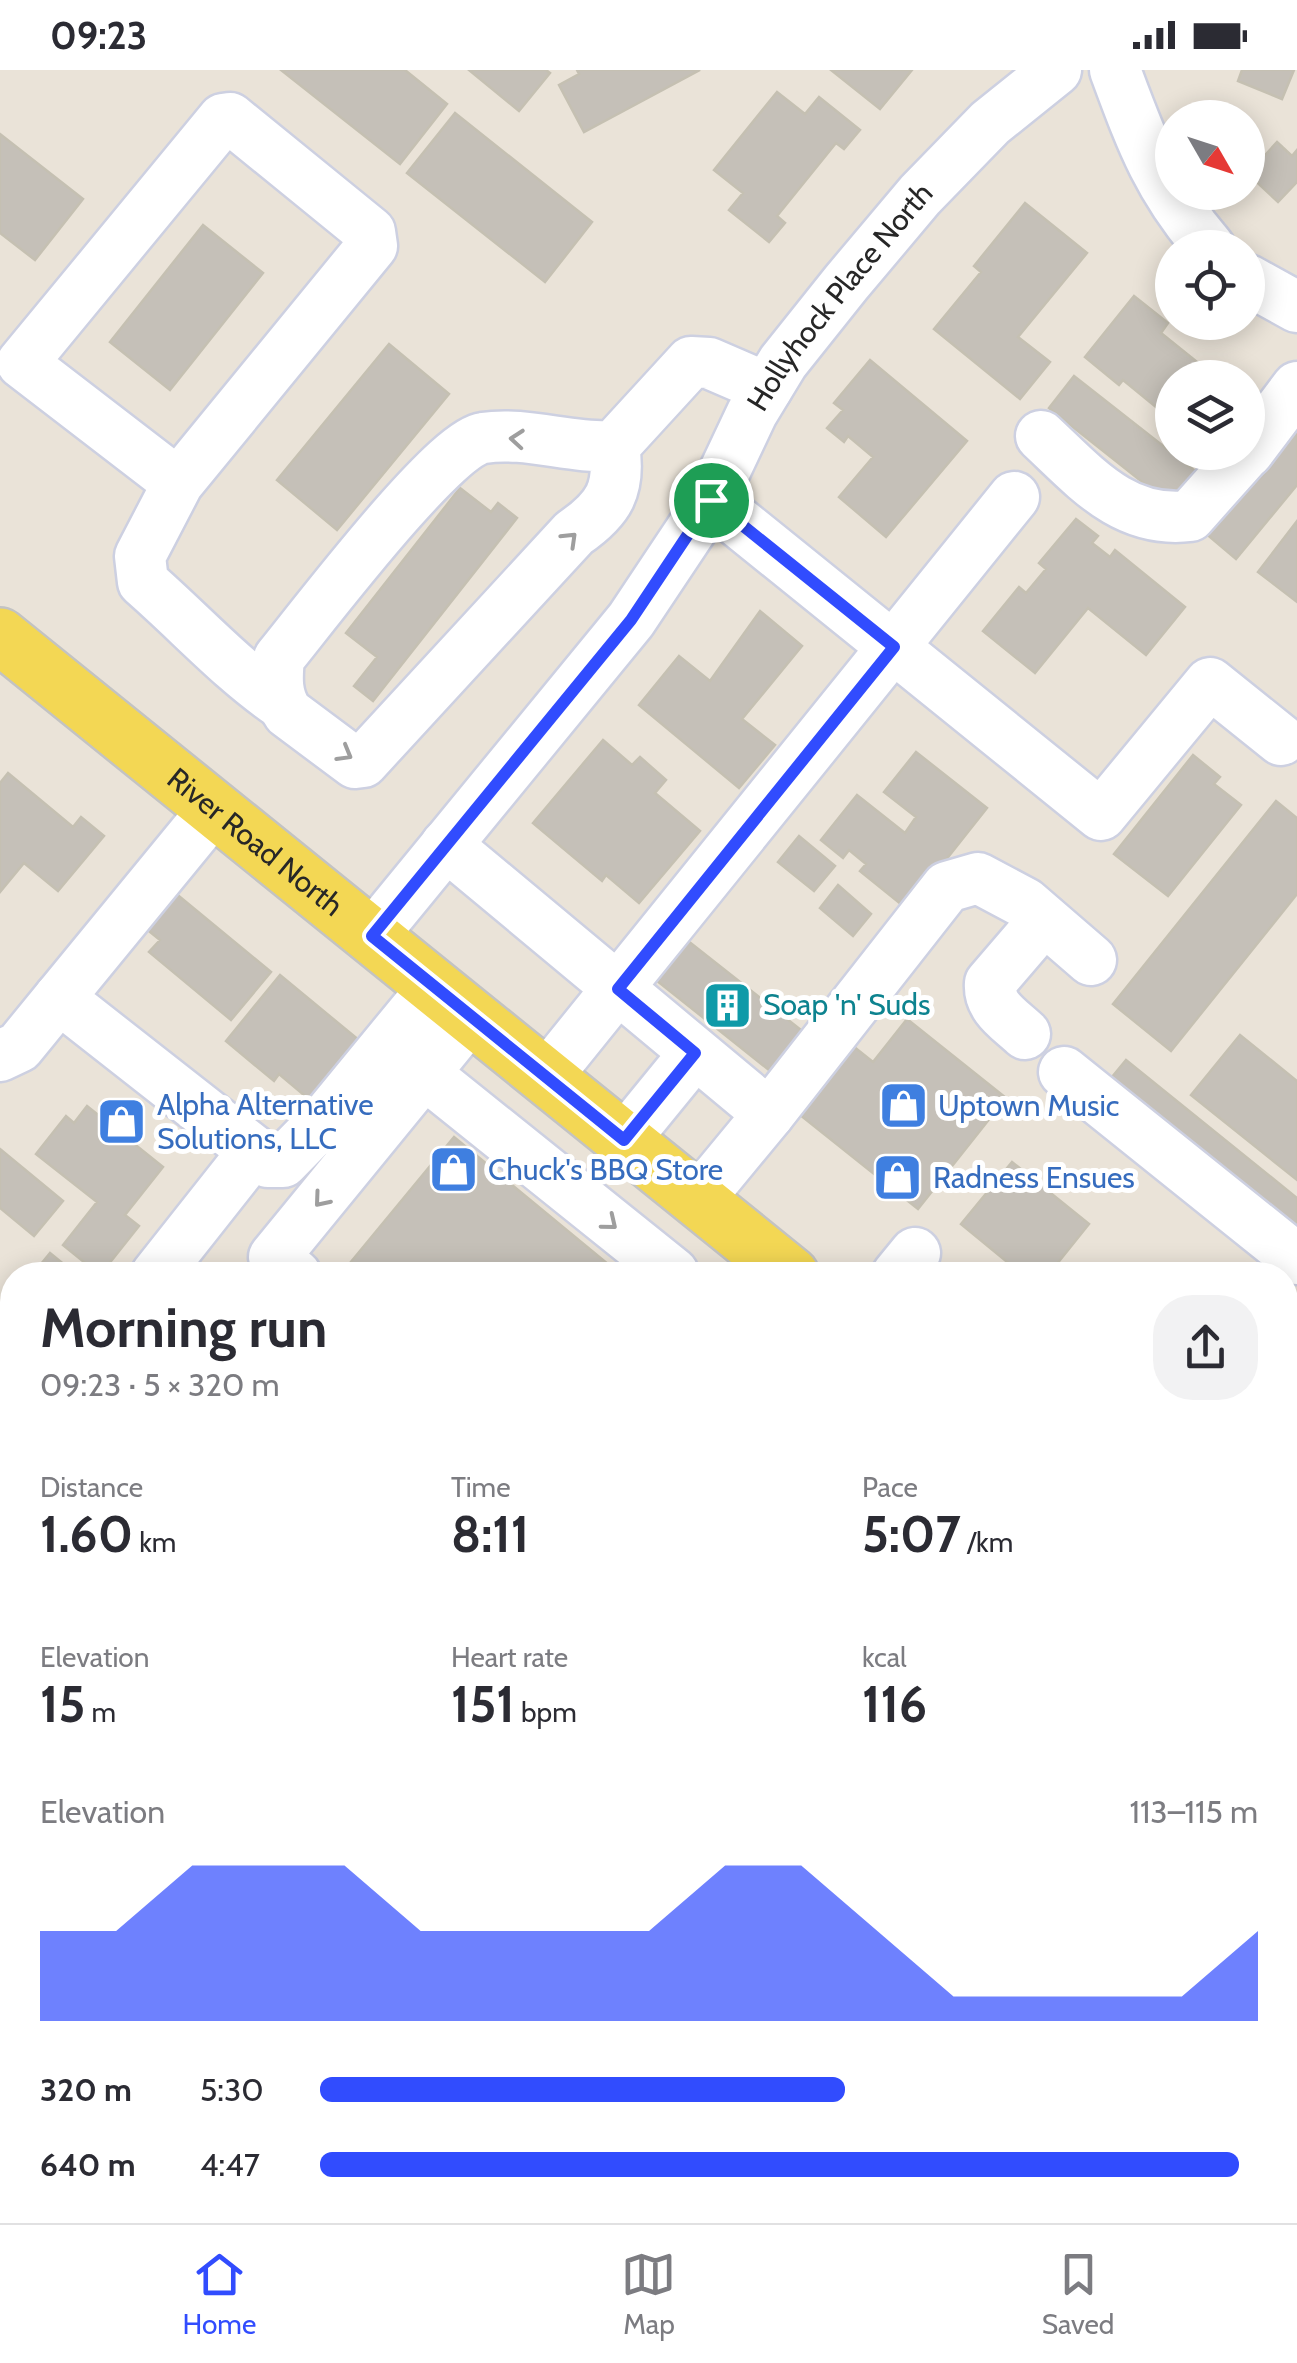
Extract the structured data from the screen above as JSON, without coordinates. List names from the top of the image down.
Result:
{
  "streets": {
    "main road": ["River Road North"],
    "street": ["Hollyhock Place North"]
  },
  "crossings": [
    ["Hollyhock Place North", "River Road North"]
  ],
  "places": {
    "building": ["Soap 'n' Suds"],
    "shop": [
      "Uptown Music",
      "Alpha Alternative Solutions, LLC",
      "Chuck's BBQ Store",
      "Radness Ensues"
    ]
  },
  "north": "bottom right",
  "page": {
    "status": "09:23",
    "heading": ["Morning run", "09:23 · 5 × 320 m"],
    "stats": [
      ["Distance", "1.60 km"],
      ["Time", "8:11"],
      ["Pace", "5:07 /km"],
      ["Elevation", "15 m"],
      ["Heart rate", "151 bpm"],
      ["kcal", "116"]
    ],
    "chart": ["Elevation", "113–115 m"],
    "list": [
      {
        "name": "320 m",
        "note": "5:30"
      },
      {
        "name": "640 m",
        "note": "4:47"
      }
    ],
    "tabs": ["Home", "Map", "Saved"]
  }
}
